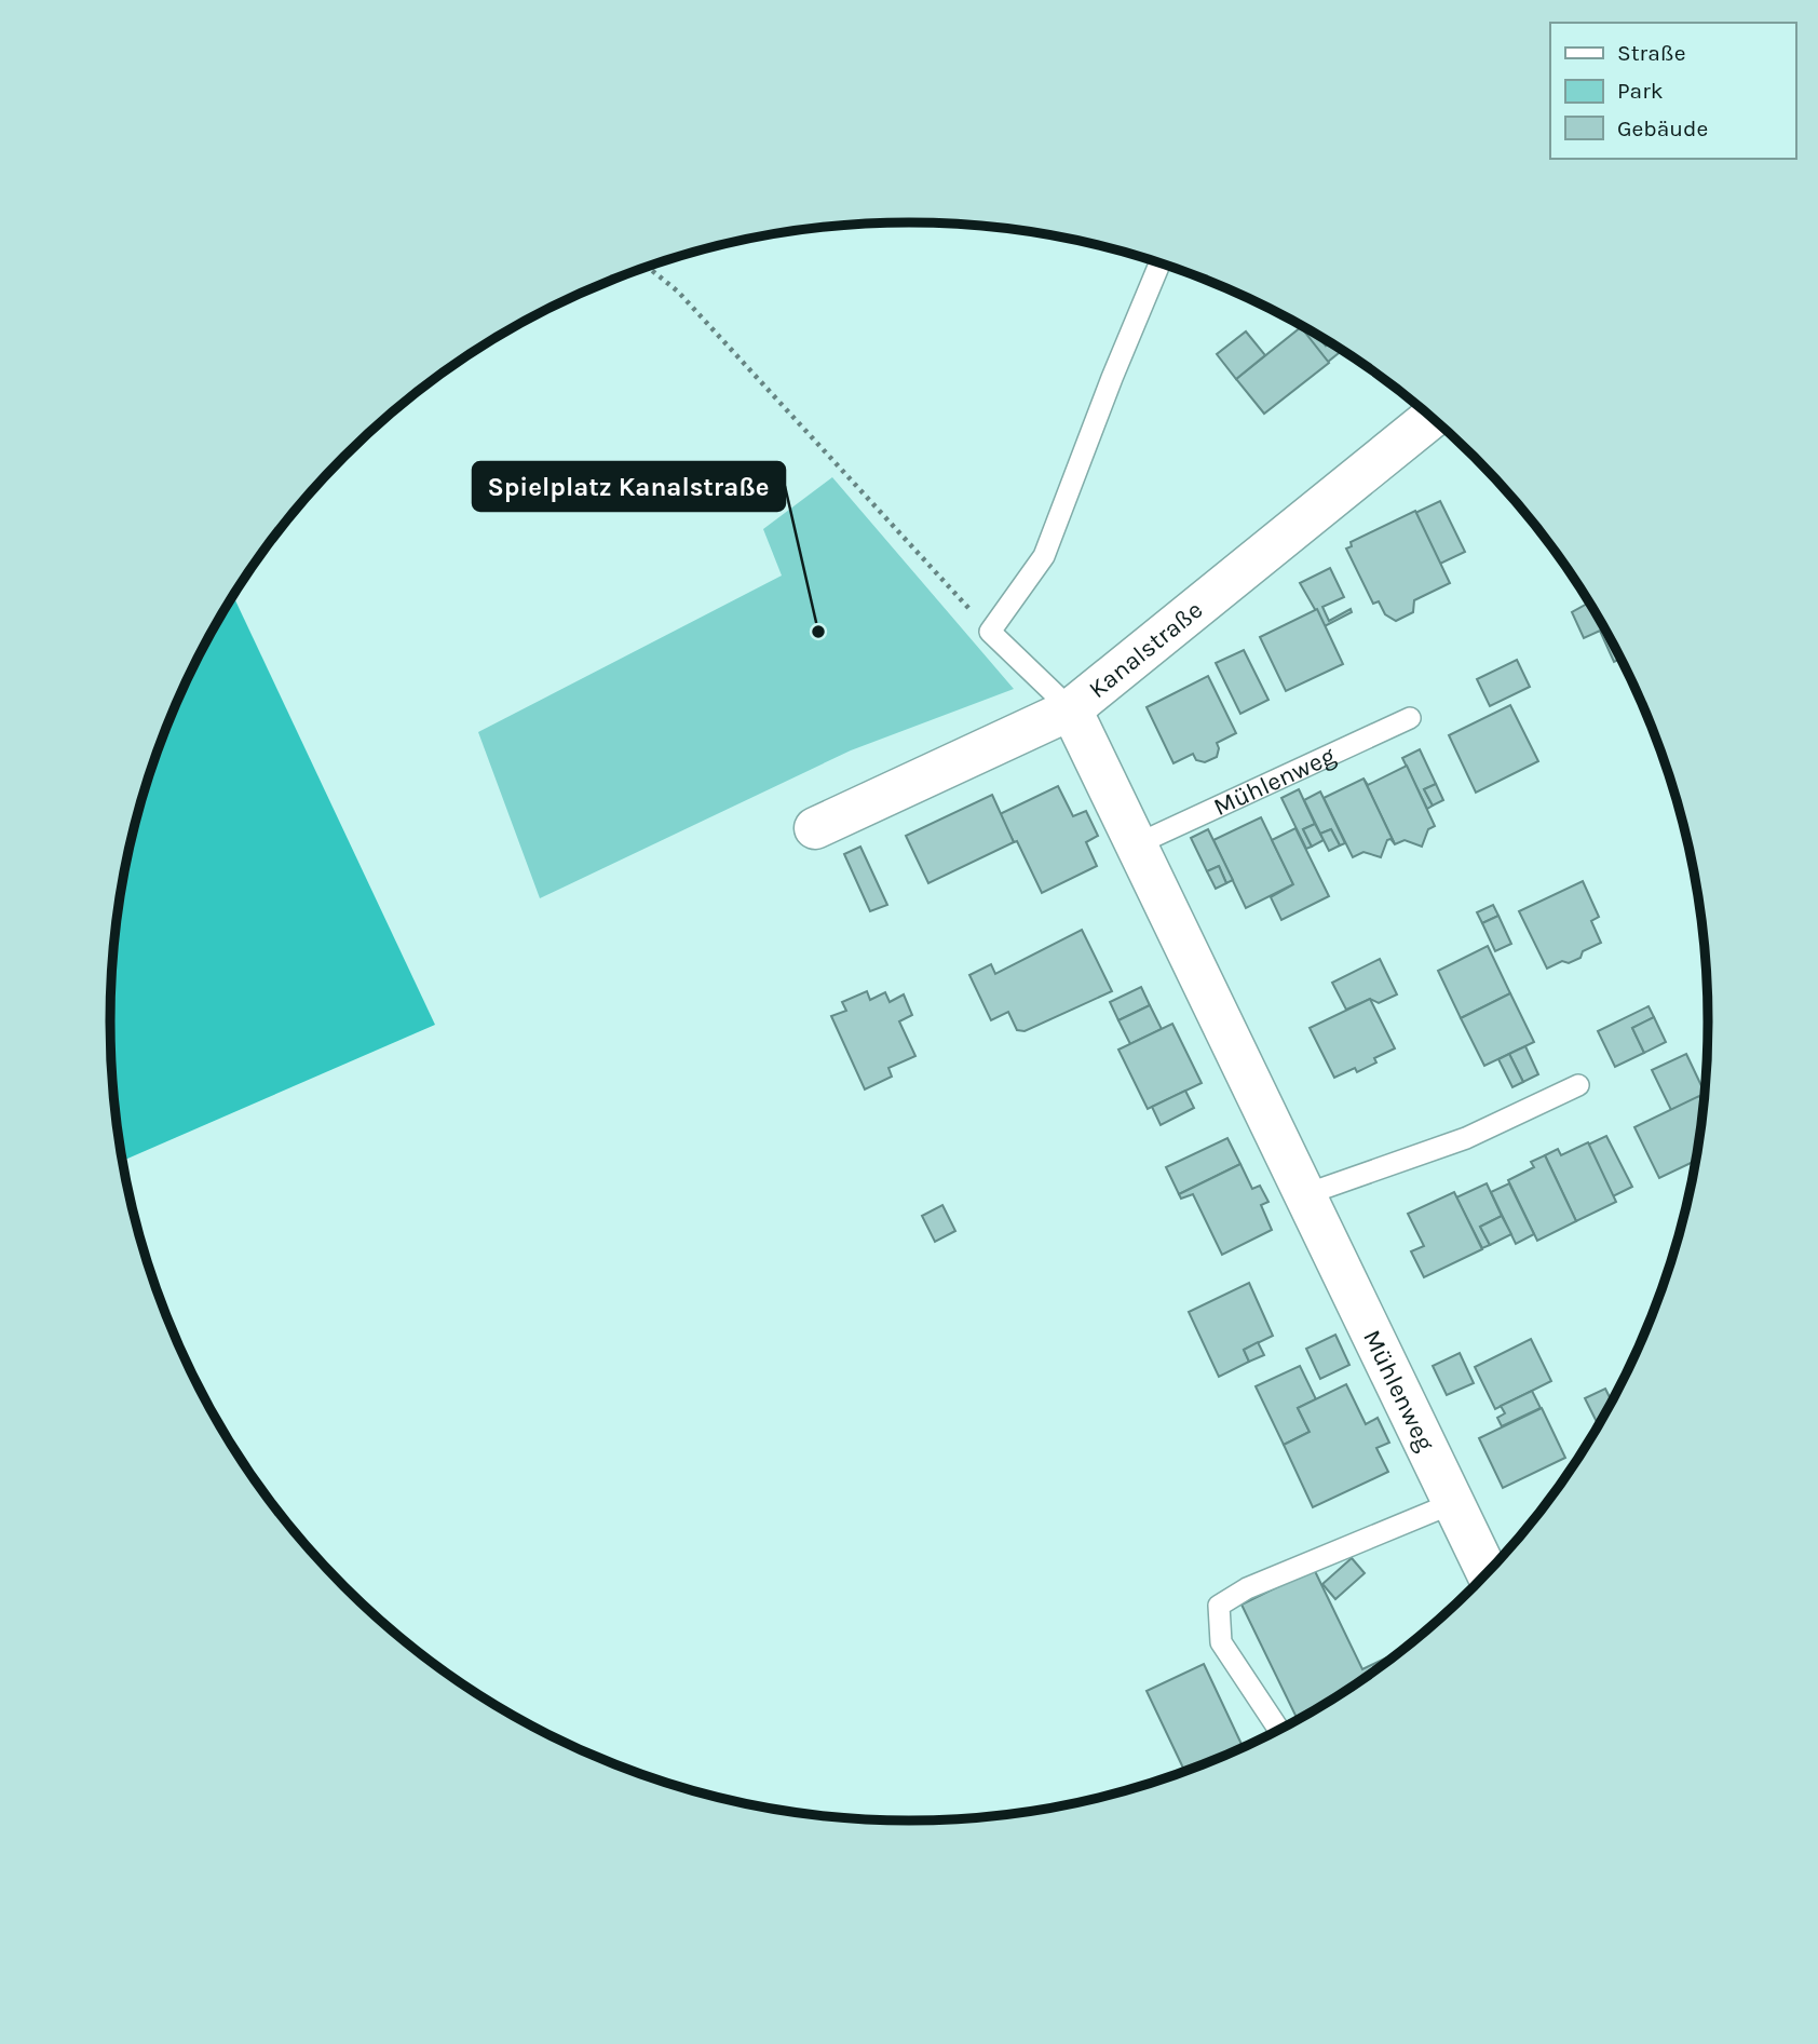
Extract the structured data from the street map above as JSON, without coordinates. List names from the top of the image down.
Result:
{
  "streets": {
    "street": ["Kanalstraße", "Mühlenweg"]
  },
  "crossings": [
    ["Kanalstraße", "Mühlenweg"]
  ],
  "places": ["Spielplatz Kanalstraße"],
  "legend": ["Straße", "Park", "Gebäude"]
}
